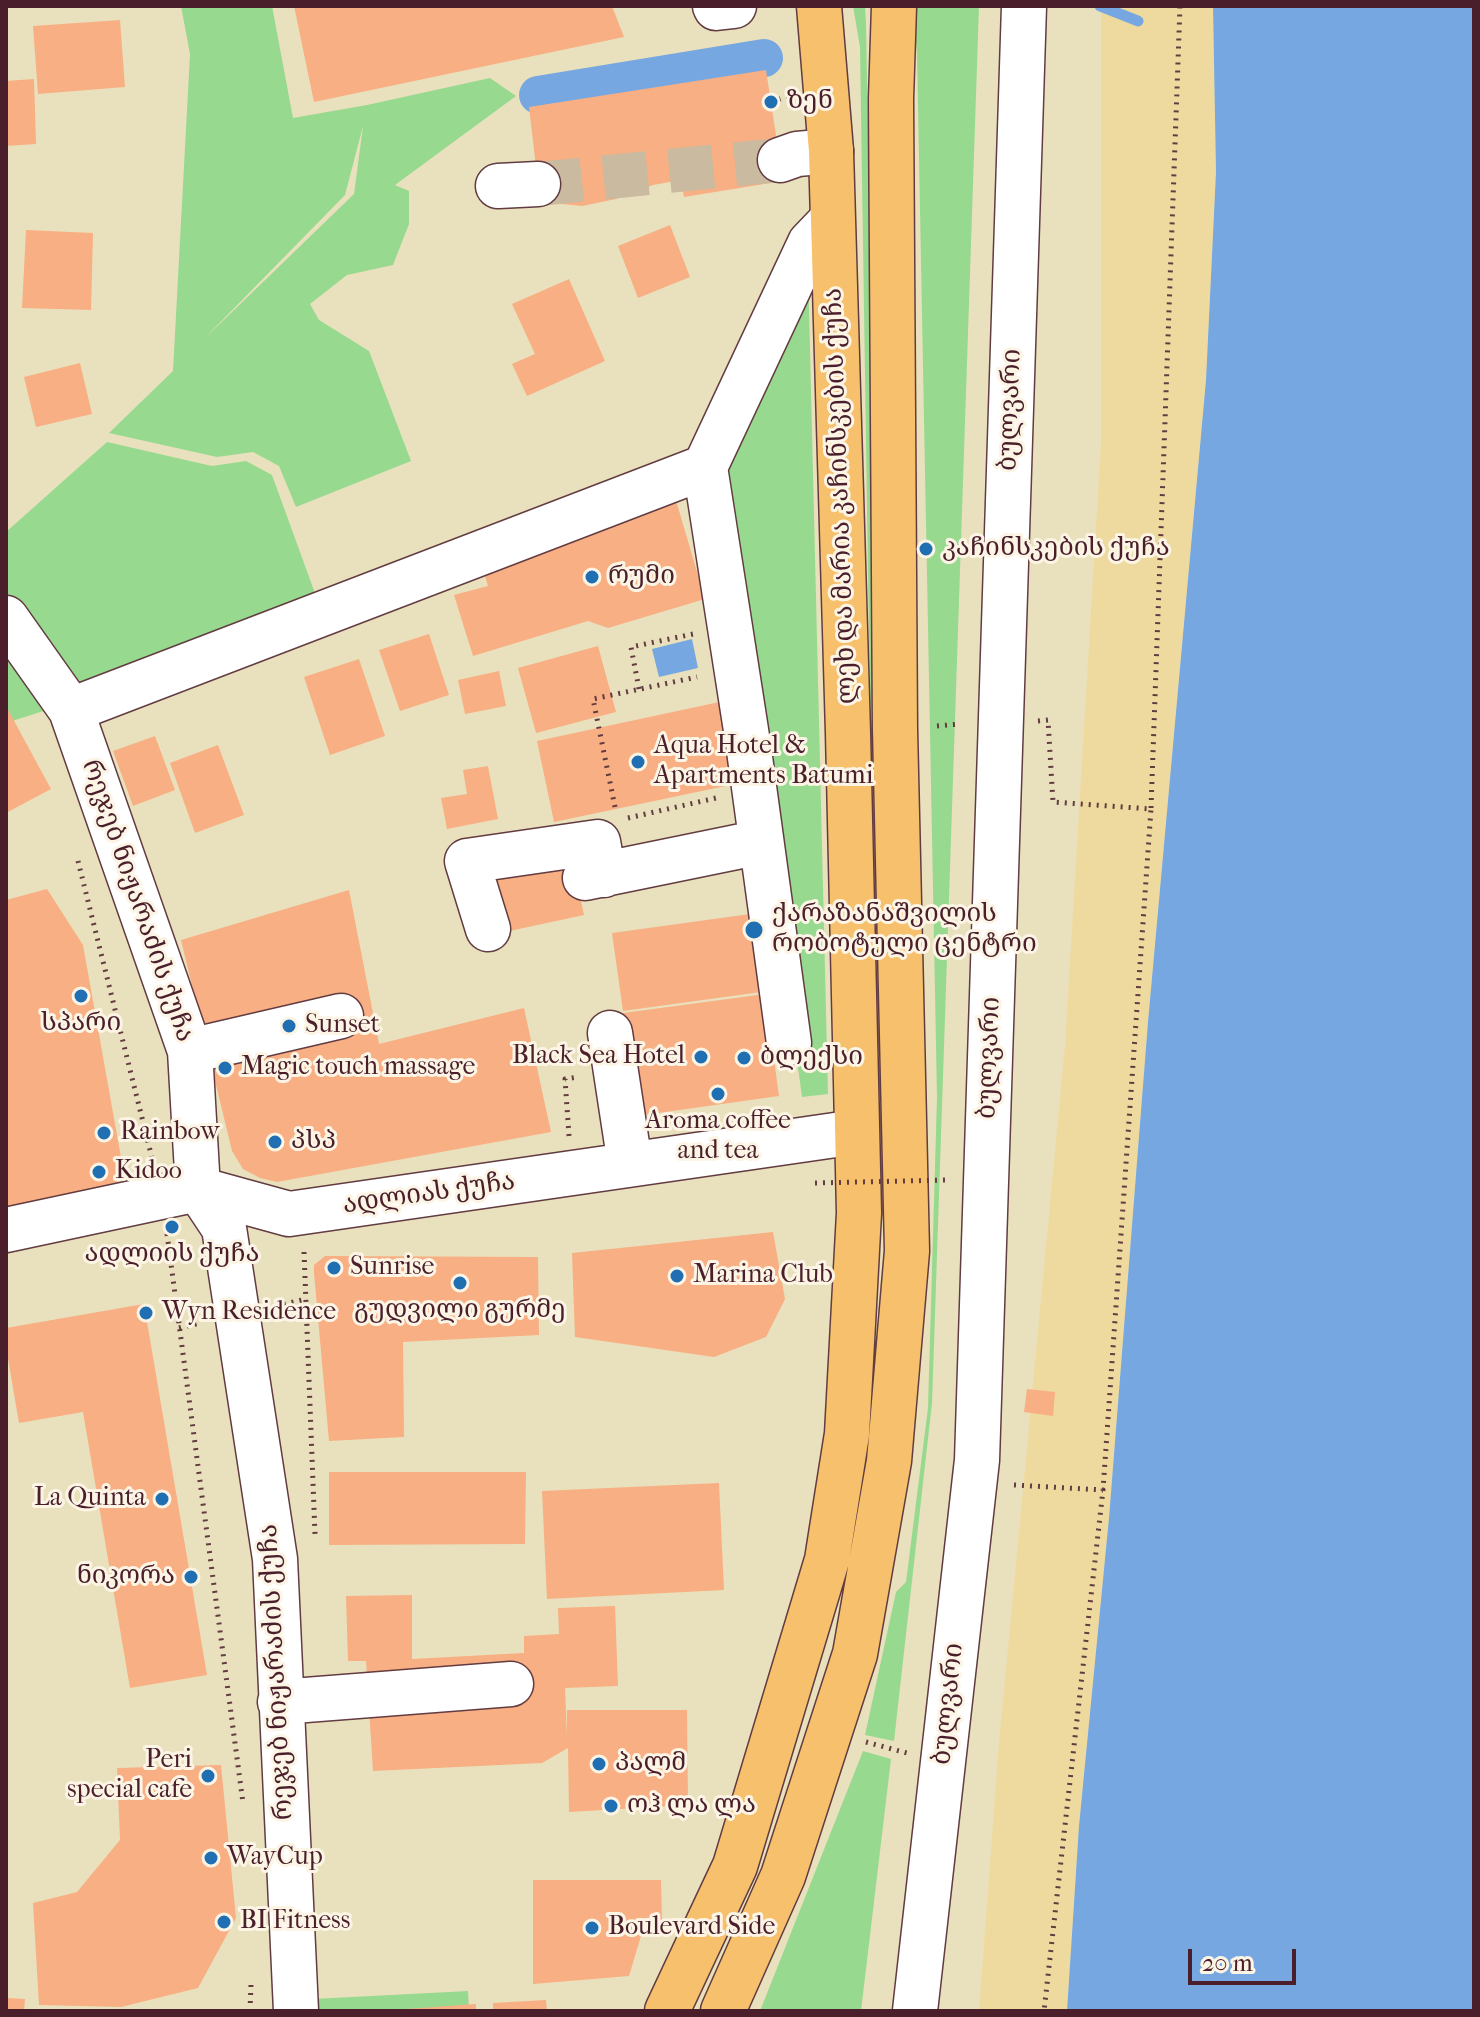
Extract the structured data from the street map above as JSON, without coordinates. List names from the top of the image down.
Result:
{
  "streets": {
    "main road": ["ლეხ და მარია კაჩინსკების ქუჩა"],
    "street": ["ბულვარი", "რეჯებ ნიჟარაძის ქუჩა", "ადლიას ქუჩა"]
  },
  "crossings": [
    ["ლეხ და მარია კაჩინსკების ქუჩა", "ადლიას ქუჩა"],
    ["რეჯებ ნიჟარაძის ქუჩა", "ადლიას ქუჩა"]
  ],
  "places": [
    "ზენ",
    "კაჩინსკების ქუჩა",
    "რუმი",
    "Aqua Hotel & Apartments Batumi",
    "ქარაზანაშვილის რობოტული ცენტრი",
    "სპარი",
    "Sunset",
    "Black Sea Hotel",
    "ბლექსი",
    "Magic touch massage",
    "Aroma coffee and tea",
    "Rainbow",
    "პსპ",
    "Kidoo",
    "ადლიის ქუჩა",
    "Sunrise",
    "Marina Club",
    "გუდვილი გურმე",
    "Wyn Residence",
    "La Quinta",
    "ნიკორა",
    "პალმ",
    "Peri special cafe",
    "ოჰ ლა ლა",
    "WayCup",
    "BI Fitness",
    "Boulevard Side"
  ],
  "scale_bar": "20 m"
}
